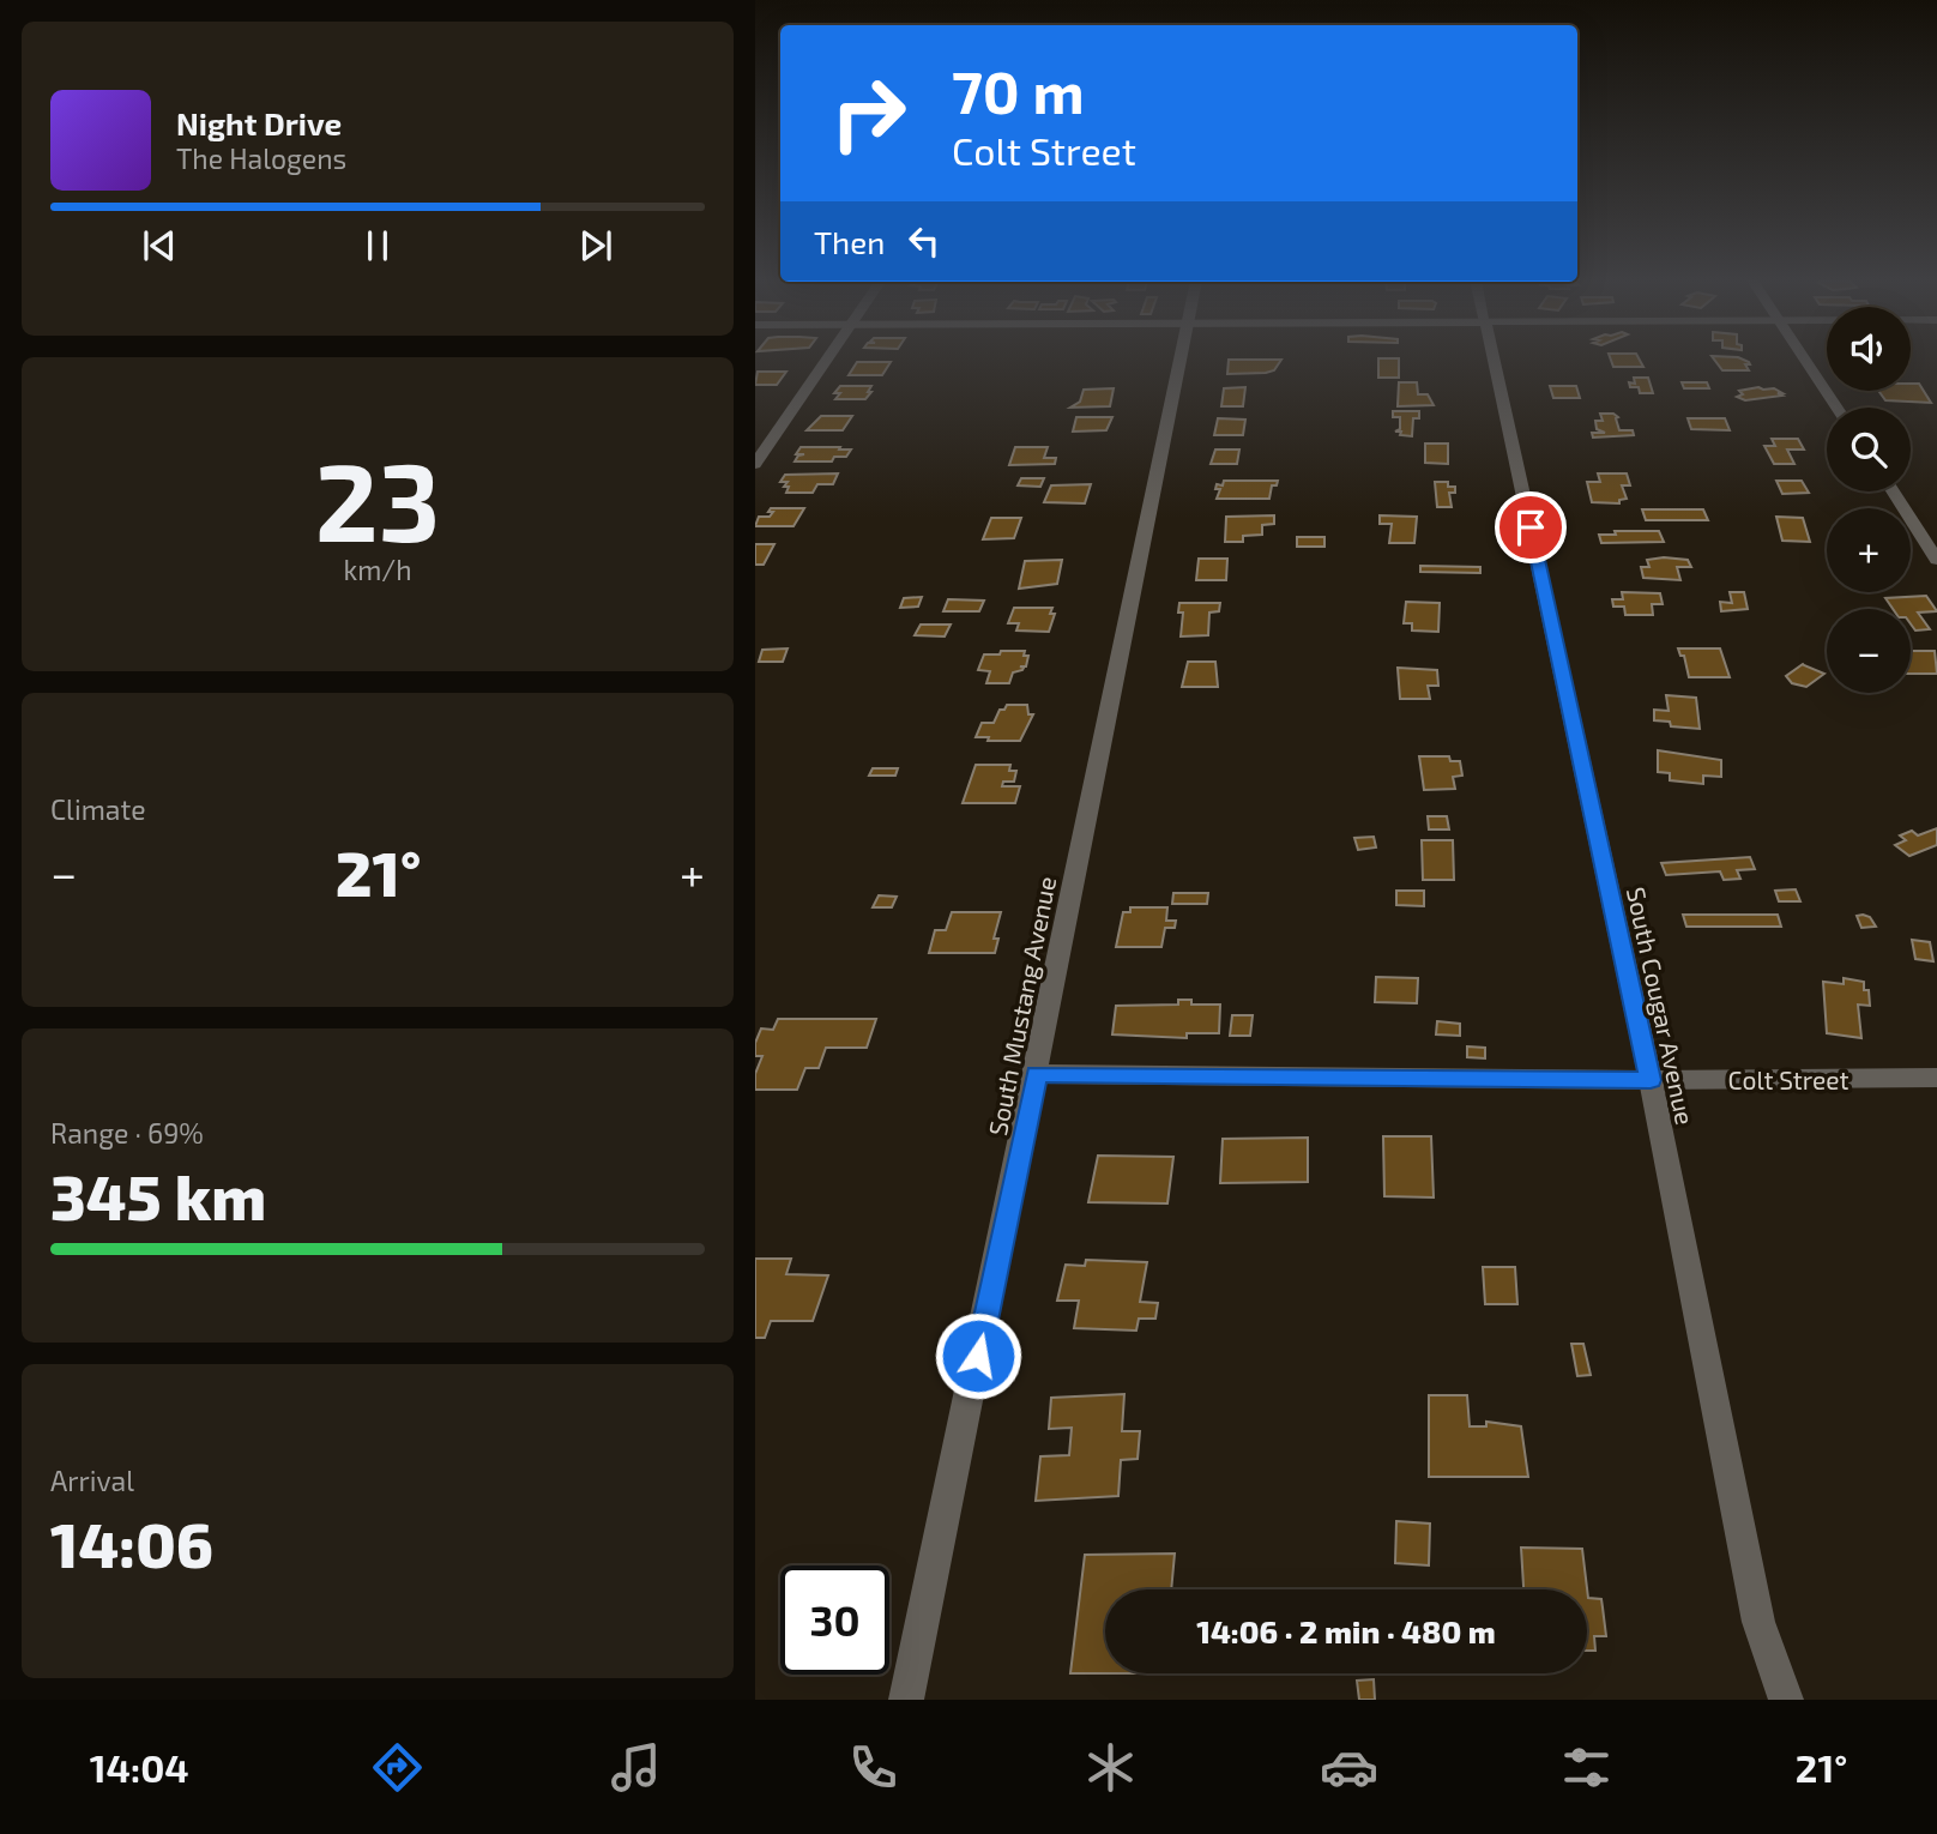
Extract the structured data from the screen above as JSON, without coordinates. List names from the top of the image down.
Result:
{
  "streets": {
    "street": ["South Mustang Avenue", "South Cougar Avenue", "Colt Street"]
  },
  "crossings": [
    ["South Mustang Avenue", "Colt Street"],
    ["South Cougar Avenue", "Colt Street"]
  ],
  "page": {
    "turn": ["70 m", "Colt Street"],
    "song": ["Night Drive", "The Halogens"],
    "then": "Then",
    "map_buttons": ["+", "−"],
    "tile": [
      ["23", "km/h"],
      "Climate",
      ["Range · 69%", "345 km"],
      ["Arrival", "14:06"]
    ],
    "heat": ["−", "21°", "+"],
    "limit": "30",
    "trip": "14:06 · 2 min · 480 m",
    "tabs": ["14:04", "21°"]
  }
}
